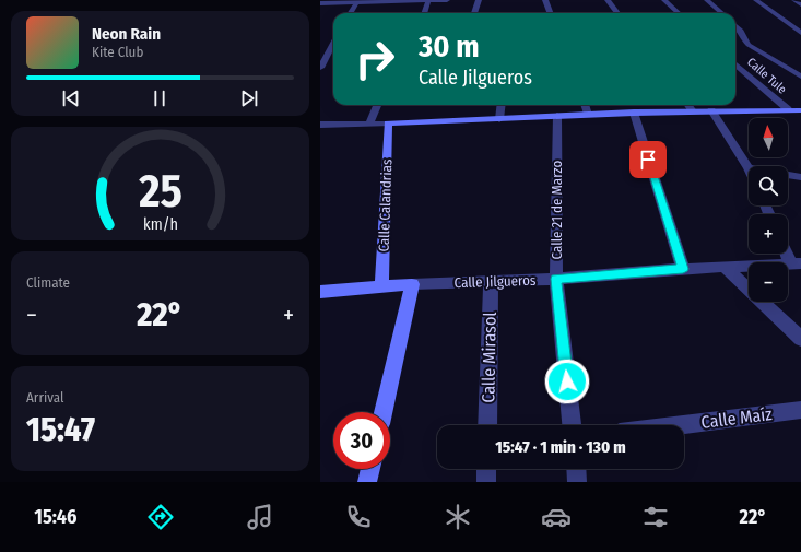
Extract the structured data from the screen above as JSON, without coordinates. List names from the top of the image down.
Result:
{
  "streets": {
    "street": [
      "Calle Tule",
      "Calle Calandrias",
      "Calle 21 de Marzo",
      "Calle Jilgueros",
      "Calle Mirasol",
      "Calle Maíz"
    ]
  },
  "crossings": [
    ["Calle Calandrias", "Calle Jilgueros"],
    ["Calle 21 de Marzo", "Calle Jilgueros"],
    ["Calle Jilgueros", "Calle Mirasol"]
  ],
  "north": "top",
  "page": {
    "turn": ["30 m", "Calle Jilgueros"],
    "song": ["Neon Rain", "Kite Club"],
    "map_buttons": ["+", "−"],
    "tile": [
      "Climate",
      ["Arrival", "15:47"]
    ],
    "heat": ["−", "22°", "+"],
    "limit": "30",
    "trip": "15:47 · 1 min · 130 m",
    "tabs": ["15:46", "22°"],
    "gauge": ["25", "km/h"]
  }
}
